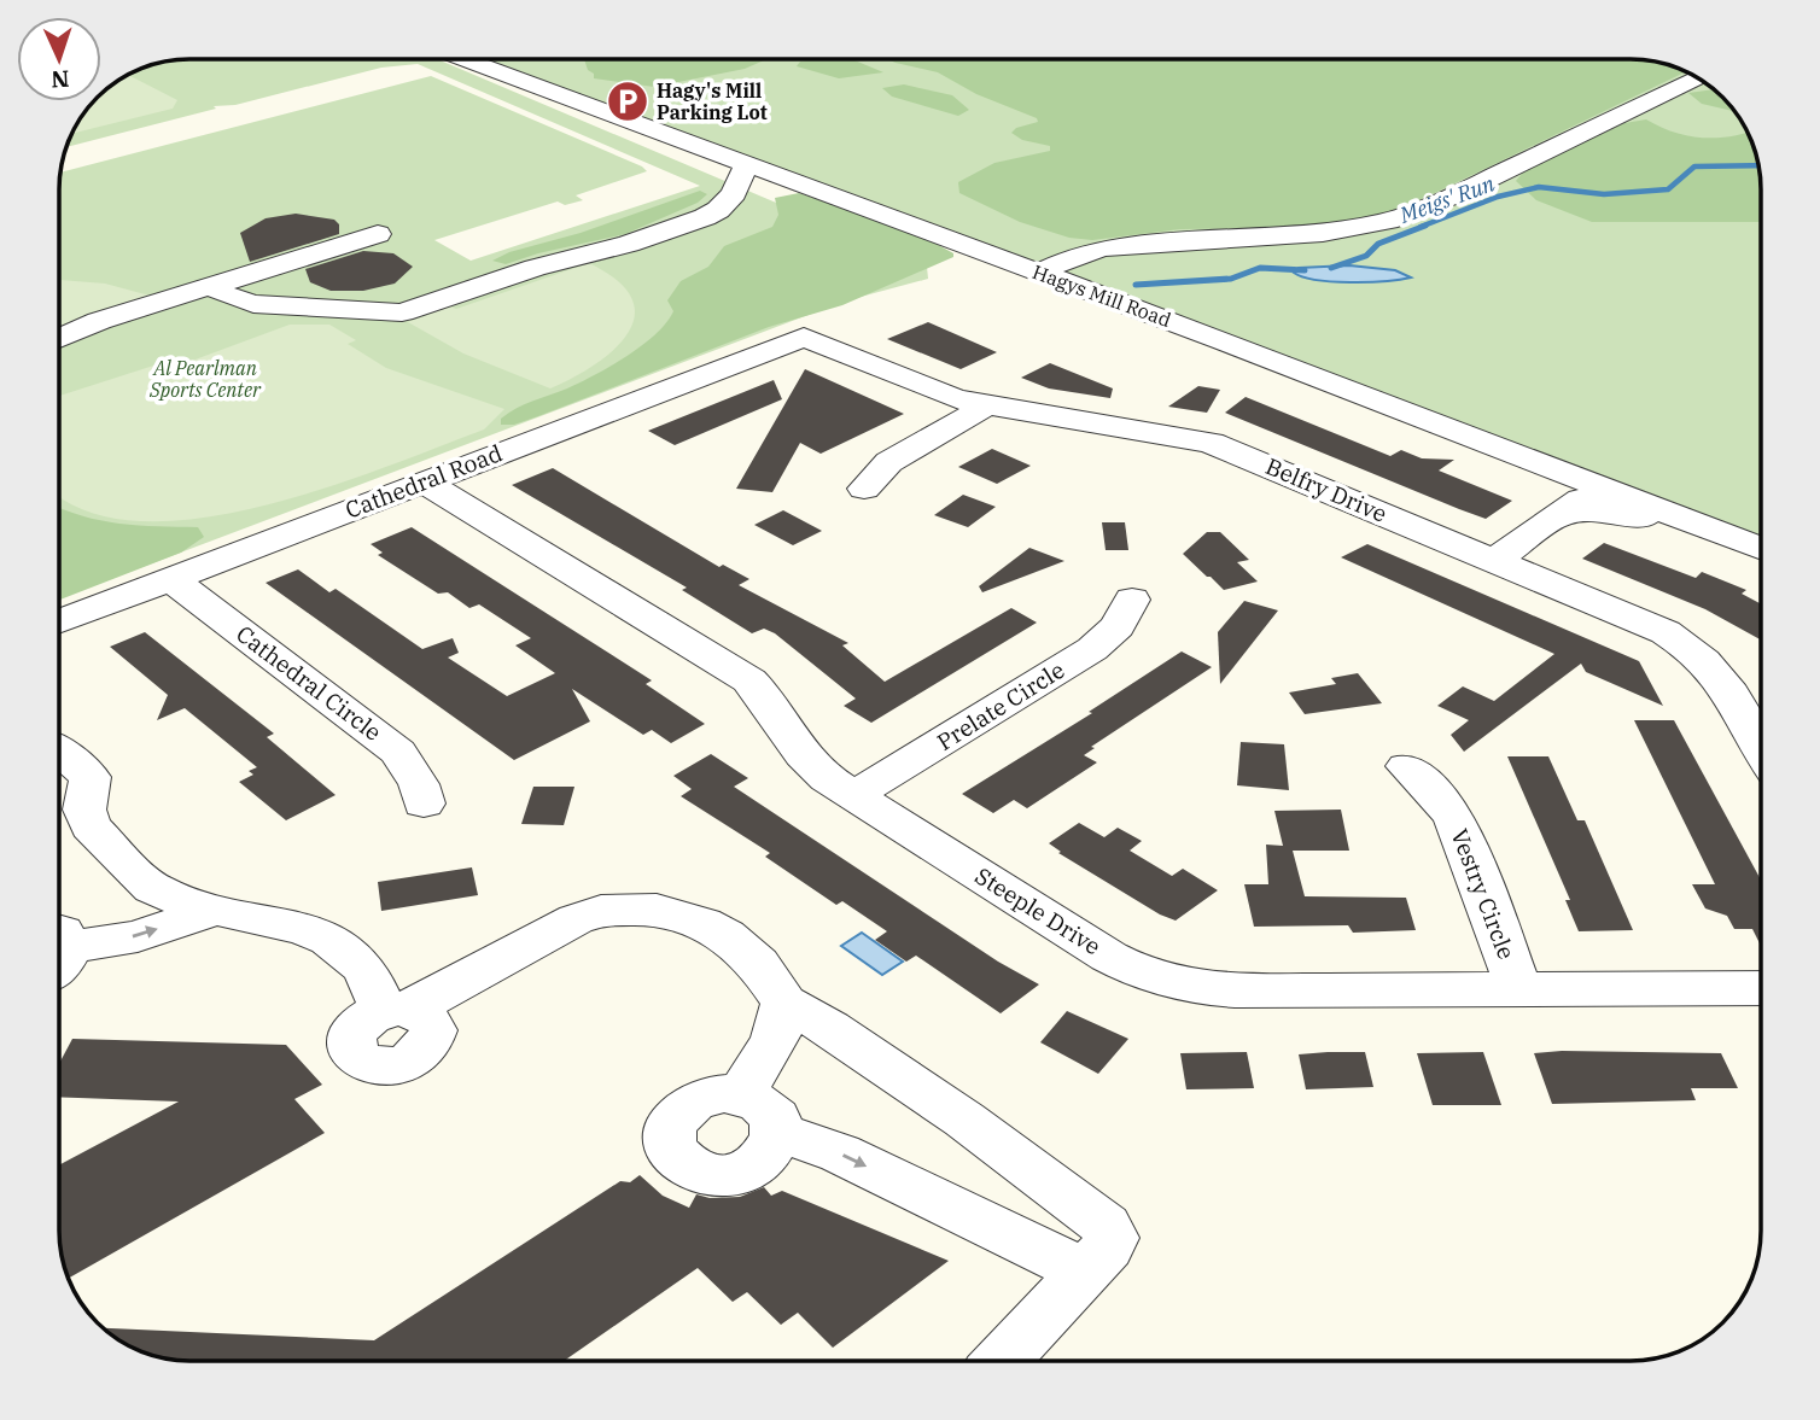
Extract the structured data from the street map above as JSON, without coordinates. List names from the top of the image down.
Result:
{
  "streets": {
    "street": [
      "Hagys Mill Road",
      "Cathedral Road",
      "Belfry Drive",
      "Cathedral Circle",
      "Prelate Circle",
      "Vestry Circle",
      "Steeple Drive"
    ]
  },
  "crossings": [
    ["Cathedral Road", "Belfry Drive"],
    ["Cathedral Road", "Cathedral Circle"],
    ["Cathedral Road", "Steeple Drive"],
    ["Prelate Circle", "Steeple Drive"],
    ["Vestry Circle", "Steeple Drive"]
  ],
  "water": ["Meigs' Run"],
  "parks": ["Al Pearlman Sports Center"],
  "places": {
    "parking": ["Hagy's Mill Parking Lot"]
  },
  "north": "bottom"
}
